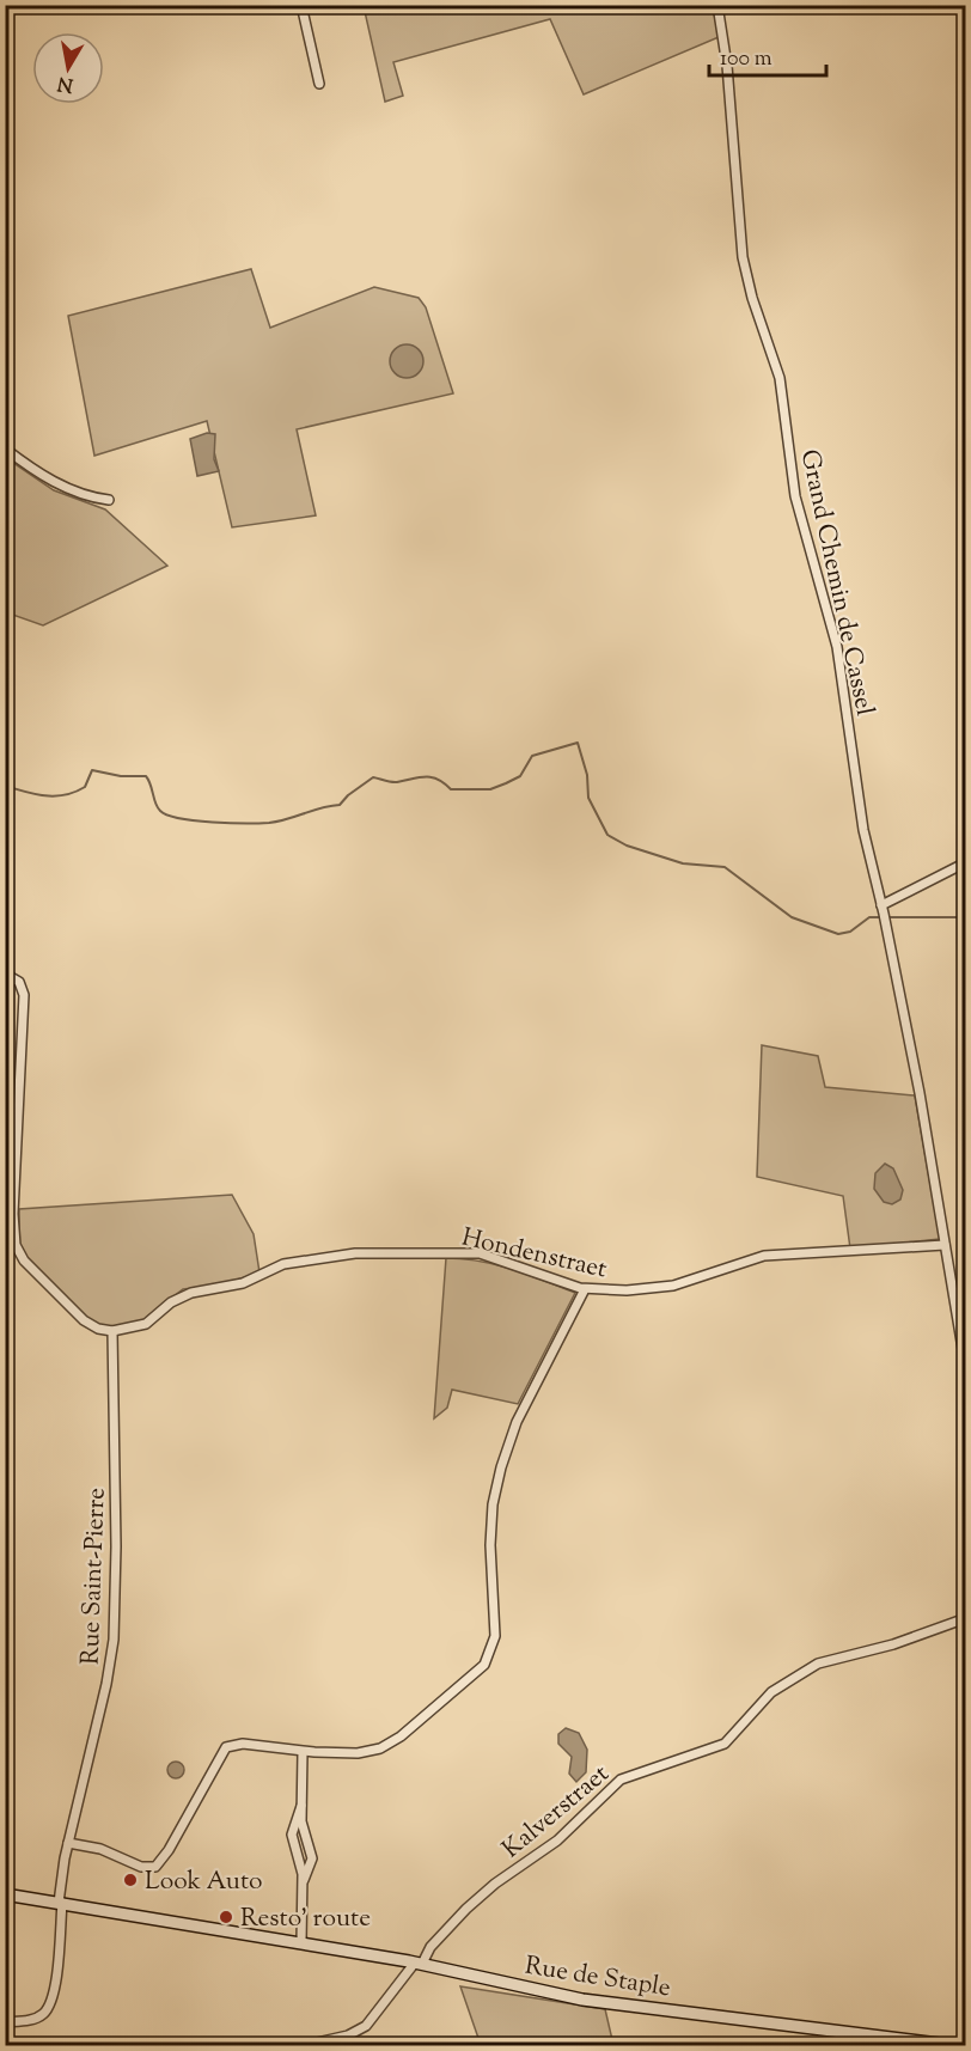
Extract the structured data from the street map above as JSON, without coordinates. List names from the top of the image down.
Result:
{
  "streets": {
    "main road": ["Rue de Staple"],
    "street": [
      "Grand Chemin de Cassel",
      "Hondenstraet",
      "Rue Saint-Pierre",
      "Kalverstraet"
    ]
  },
  "crossings": [
    ["Grand Chemin de Cassel", "Hondenstraet"],
    ["Hondenstraet", "Rue Saint-Pierre"],
    ["Rue Saint-Pierre", "Rue de Staple"],
    ["Kalverstraet", "Rue de Staple"]
  ],
  "places": ["Look Auto", "Resto' route"],
  "scale_bar": "100 m",
  "north": "bottom"
}
